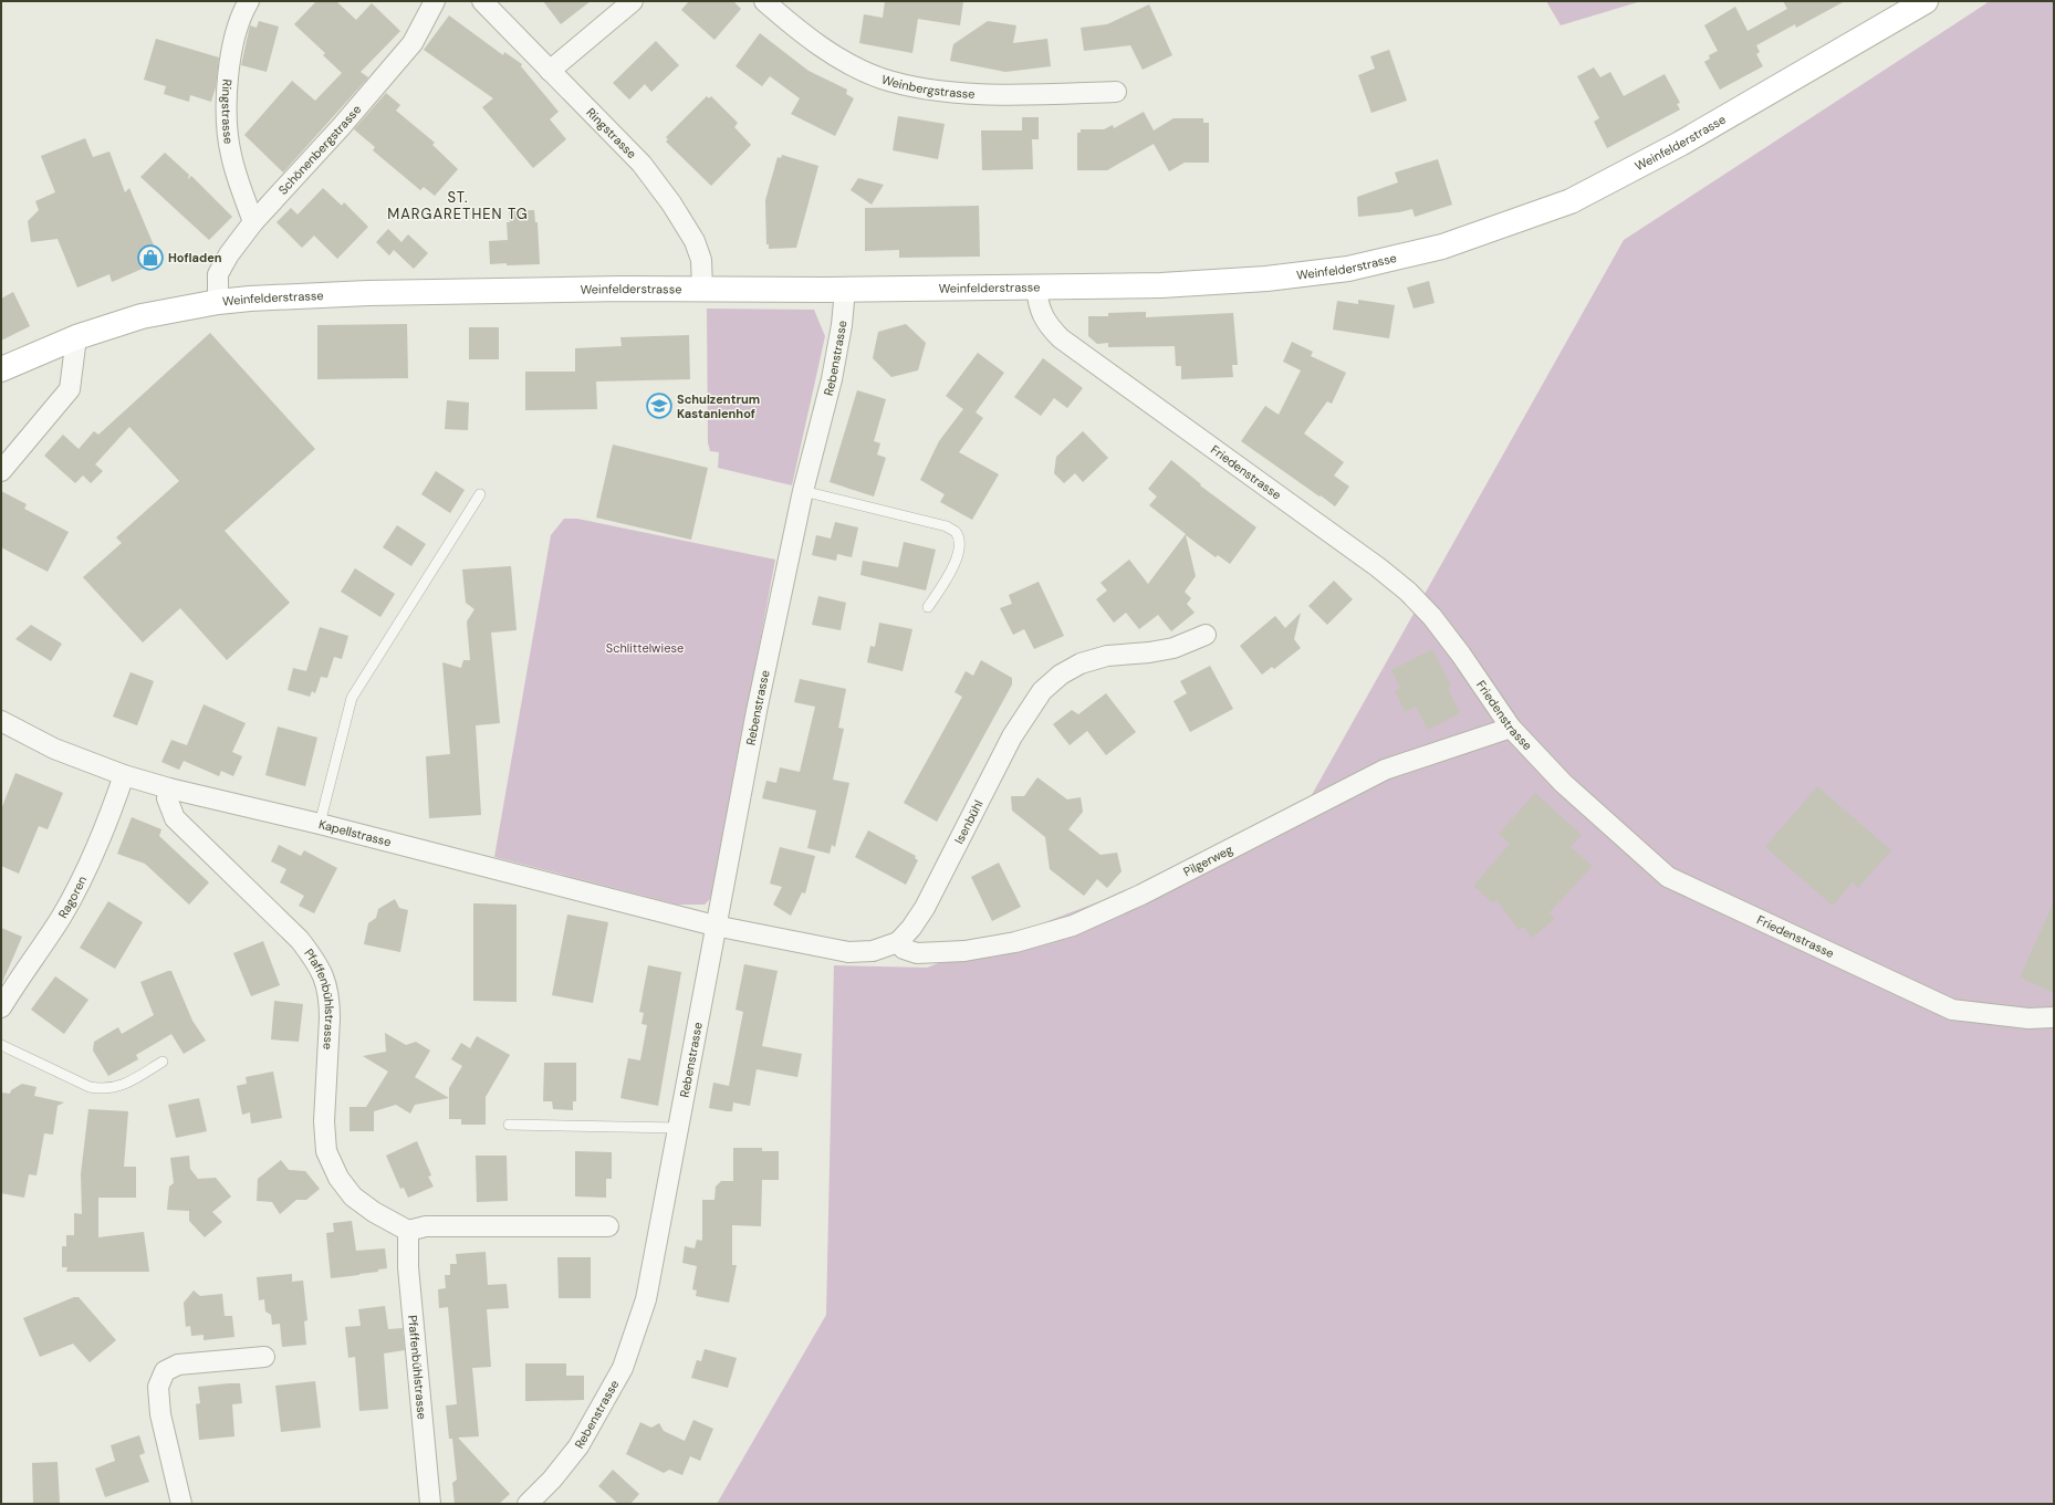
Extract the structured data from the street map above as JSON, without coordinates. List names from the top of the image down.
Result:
{
  "streets": {
    "main road": ["Weinfelderstrasse"],
    "street": [
      "Weinbergstrasse",
      "Ringstrasse",
      "Schönenbergstrasse",
      "Rebenstrasse",
      "Friedenstrasse",
      "Isenbühl",
      "Kapellstrasse",
      "Pilgerweg",
      "Ragoren",
      "Pfaffenbühlstrasse"
    ]
  },
  "crossings": [
    ["Ringstrasse", "Weinfelderstrasse"],
    ["Ringstrasse", "Schönenbergstrasse"],
    ["Weinfelderstrasse", "Schönenbergstrasse"],
    ["Weinfelderstrasse", "Rebenstrasse"],
    ["Weinfelderstrasse", "Friedenstrasse"],
    ["Rebenstrasse", "Isenbühl"],
    ["Rebenstrasse", "Kapellstrasse"],
    ["Friedenstrasse", "Pilgerweg"],
    ["Isenbühl", "Kapellstrasse"],
    ["Isenbühl", "Pilgerweg"],
    ["Kapellstrasse", "Ragoren"],
    ["Kapellstrasse", "Pfaffenbühlstrasse"]
  ],
  "districts": ["ST. MARGARETHEN TG"],
  "parks": ["Schlittelwiese"],
  "places": {
    "shop": ["Hofladen"],
    "school or university": ["Schulzentrum Kastanienhof"]
  }
}
